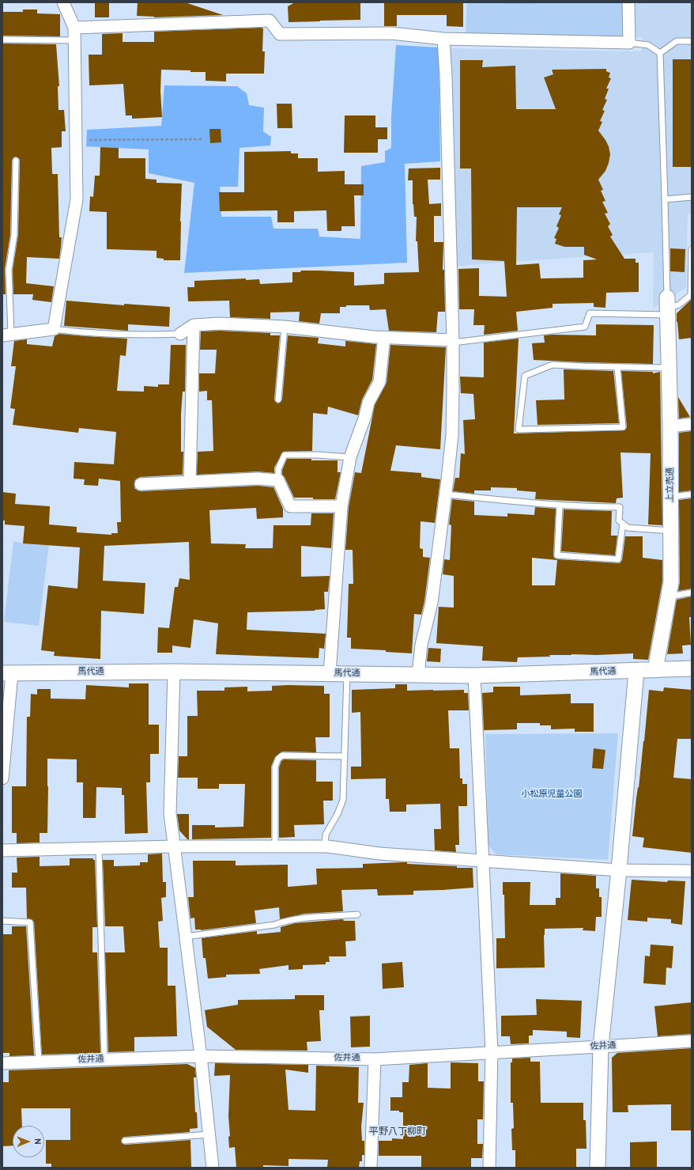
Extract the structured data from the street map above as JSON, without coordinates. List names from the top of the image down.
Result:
{
  "streets": {
    "street": ["上立売通", "馬代通", "佐井通"]
  },
  "crossings": [
    ["上立売通", "馬代通"]
  ],
  "districts": ["平野八丁柳町"],
  "parks": ["小松原児童公園"],
  "north": "right"
}
